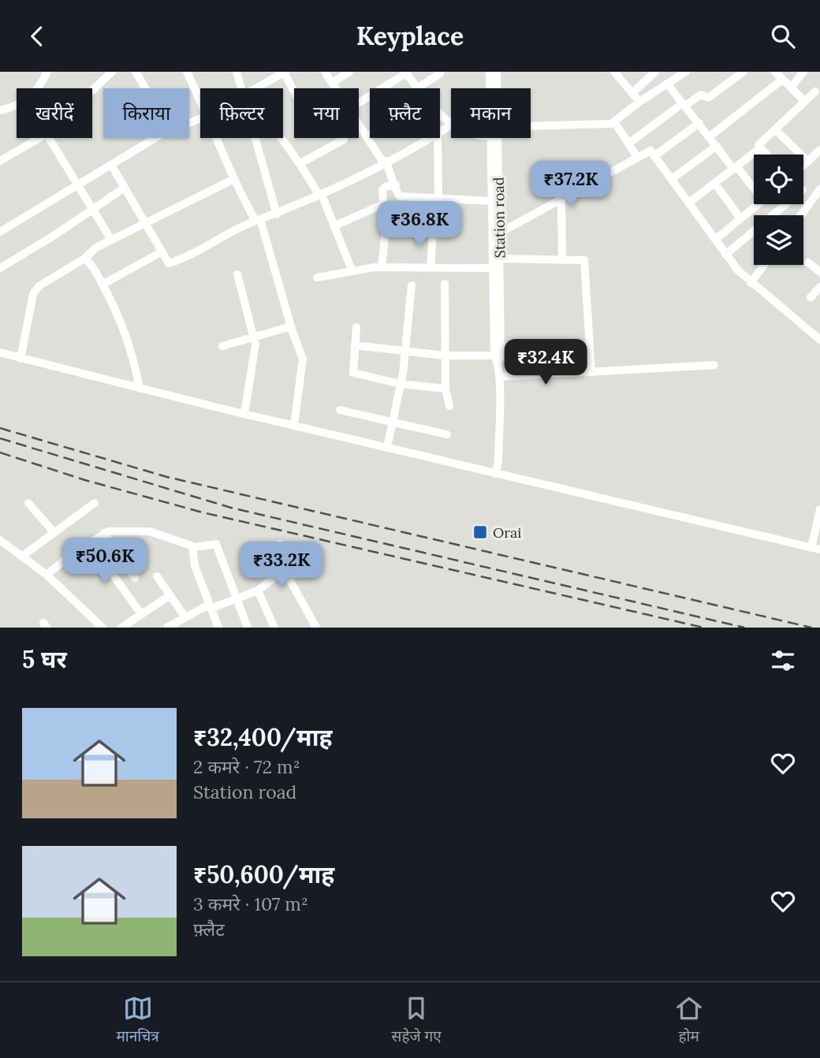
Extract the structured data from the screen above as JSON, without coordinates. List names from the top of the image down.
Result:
{
  "streets": {
    "street": ["Station road"]
  },
  "places": {
    "transit": ["Orai"]
  },
  "page": {
    "header": "Keyplace",
    "chip": [
      "खरीदें",
      "किराया",
      "फ़िल्टर",
      "नया",
      "फ़्लैट",
      "मकान"
    ],
    "price": [
      "₹37.2K",
      "₹36.8K",
      "₹32.4K",
      "₹50.6K",
      "₹33.2K"
    ],
    "heading": "5 घर",
    "list": [
      {
        "name": "₹32,400/माह",
        "note": "2 कमरे · 72 m² · Station road"
      },
      {
        "name": "₹50,600/माह",
        "note": "3 कमरे · 107 m² · फ़्लैट"
      }
    ],
    "tabs": ["मानचित्र", "सहेजे गए", "होम"]
  }
}
